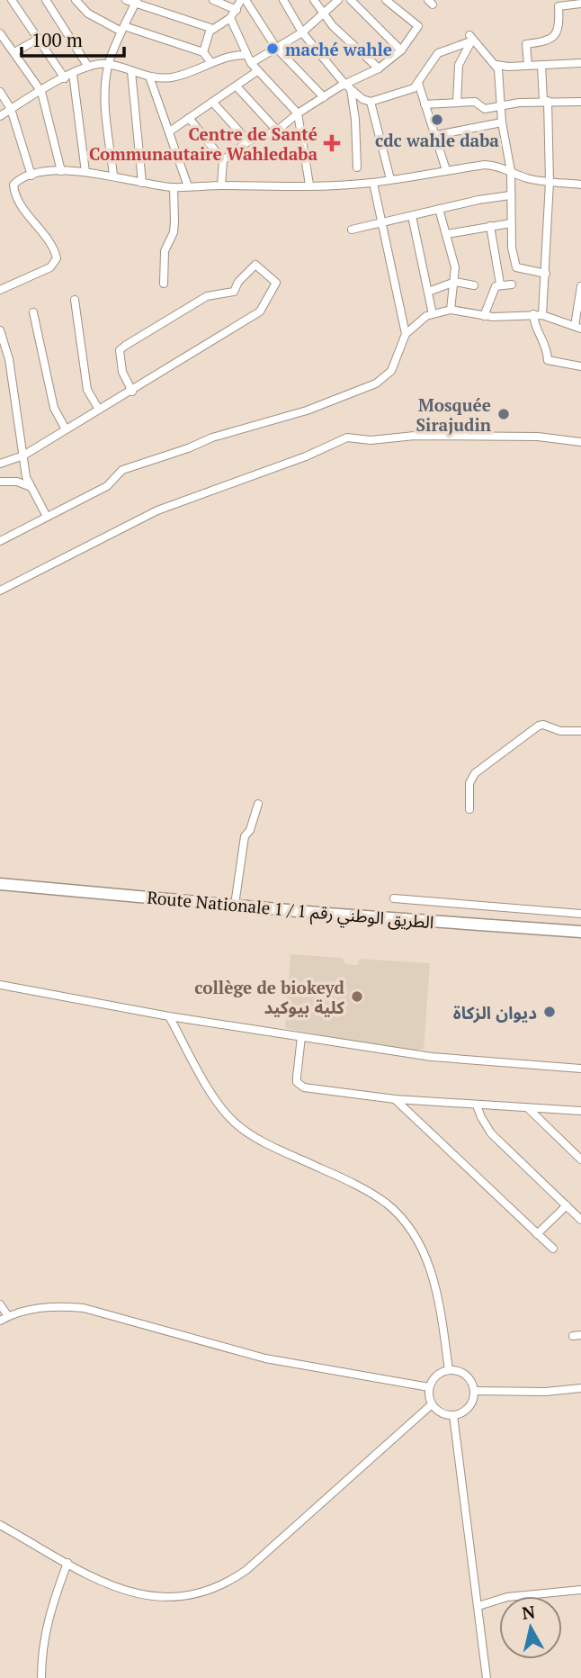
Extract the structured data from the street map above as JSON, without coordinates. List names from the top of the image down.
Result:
{
  "streets": {
    "main road": ["Route Nationale 1 / الطريق الوطني رقم 1"]
  },
  "places": {
    "other": [
      "maché wahle",
      "cdc wahle daba",
      "Mosquée Sirajudin",
      "collège de biokeyd كلية بيوكيد",
      "ديوان الزكاة"
    ],
    "health": ["Centre de Santé Communautaire Wahledaba"]
  },
  "scale_bar": "100 m",
  "north": "top"
}
